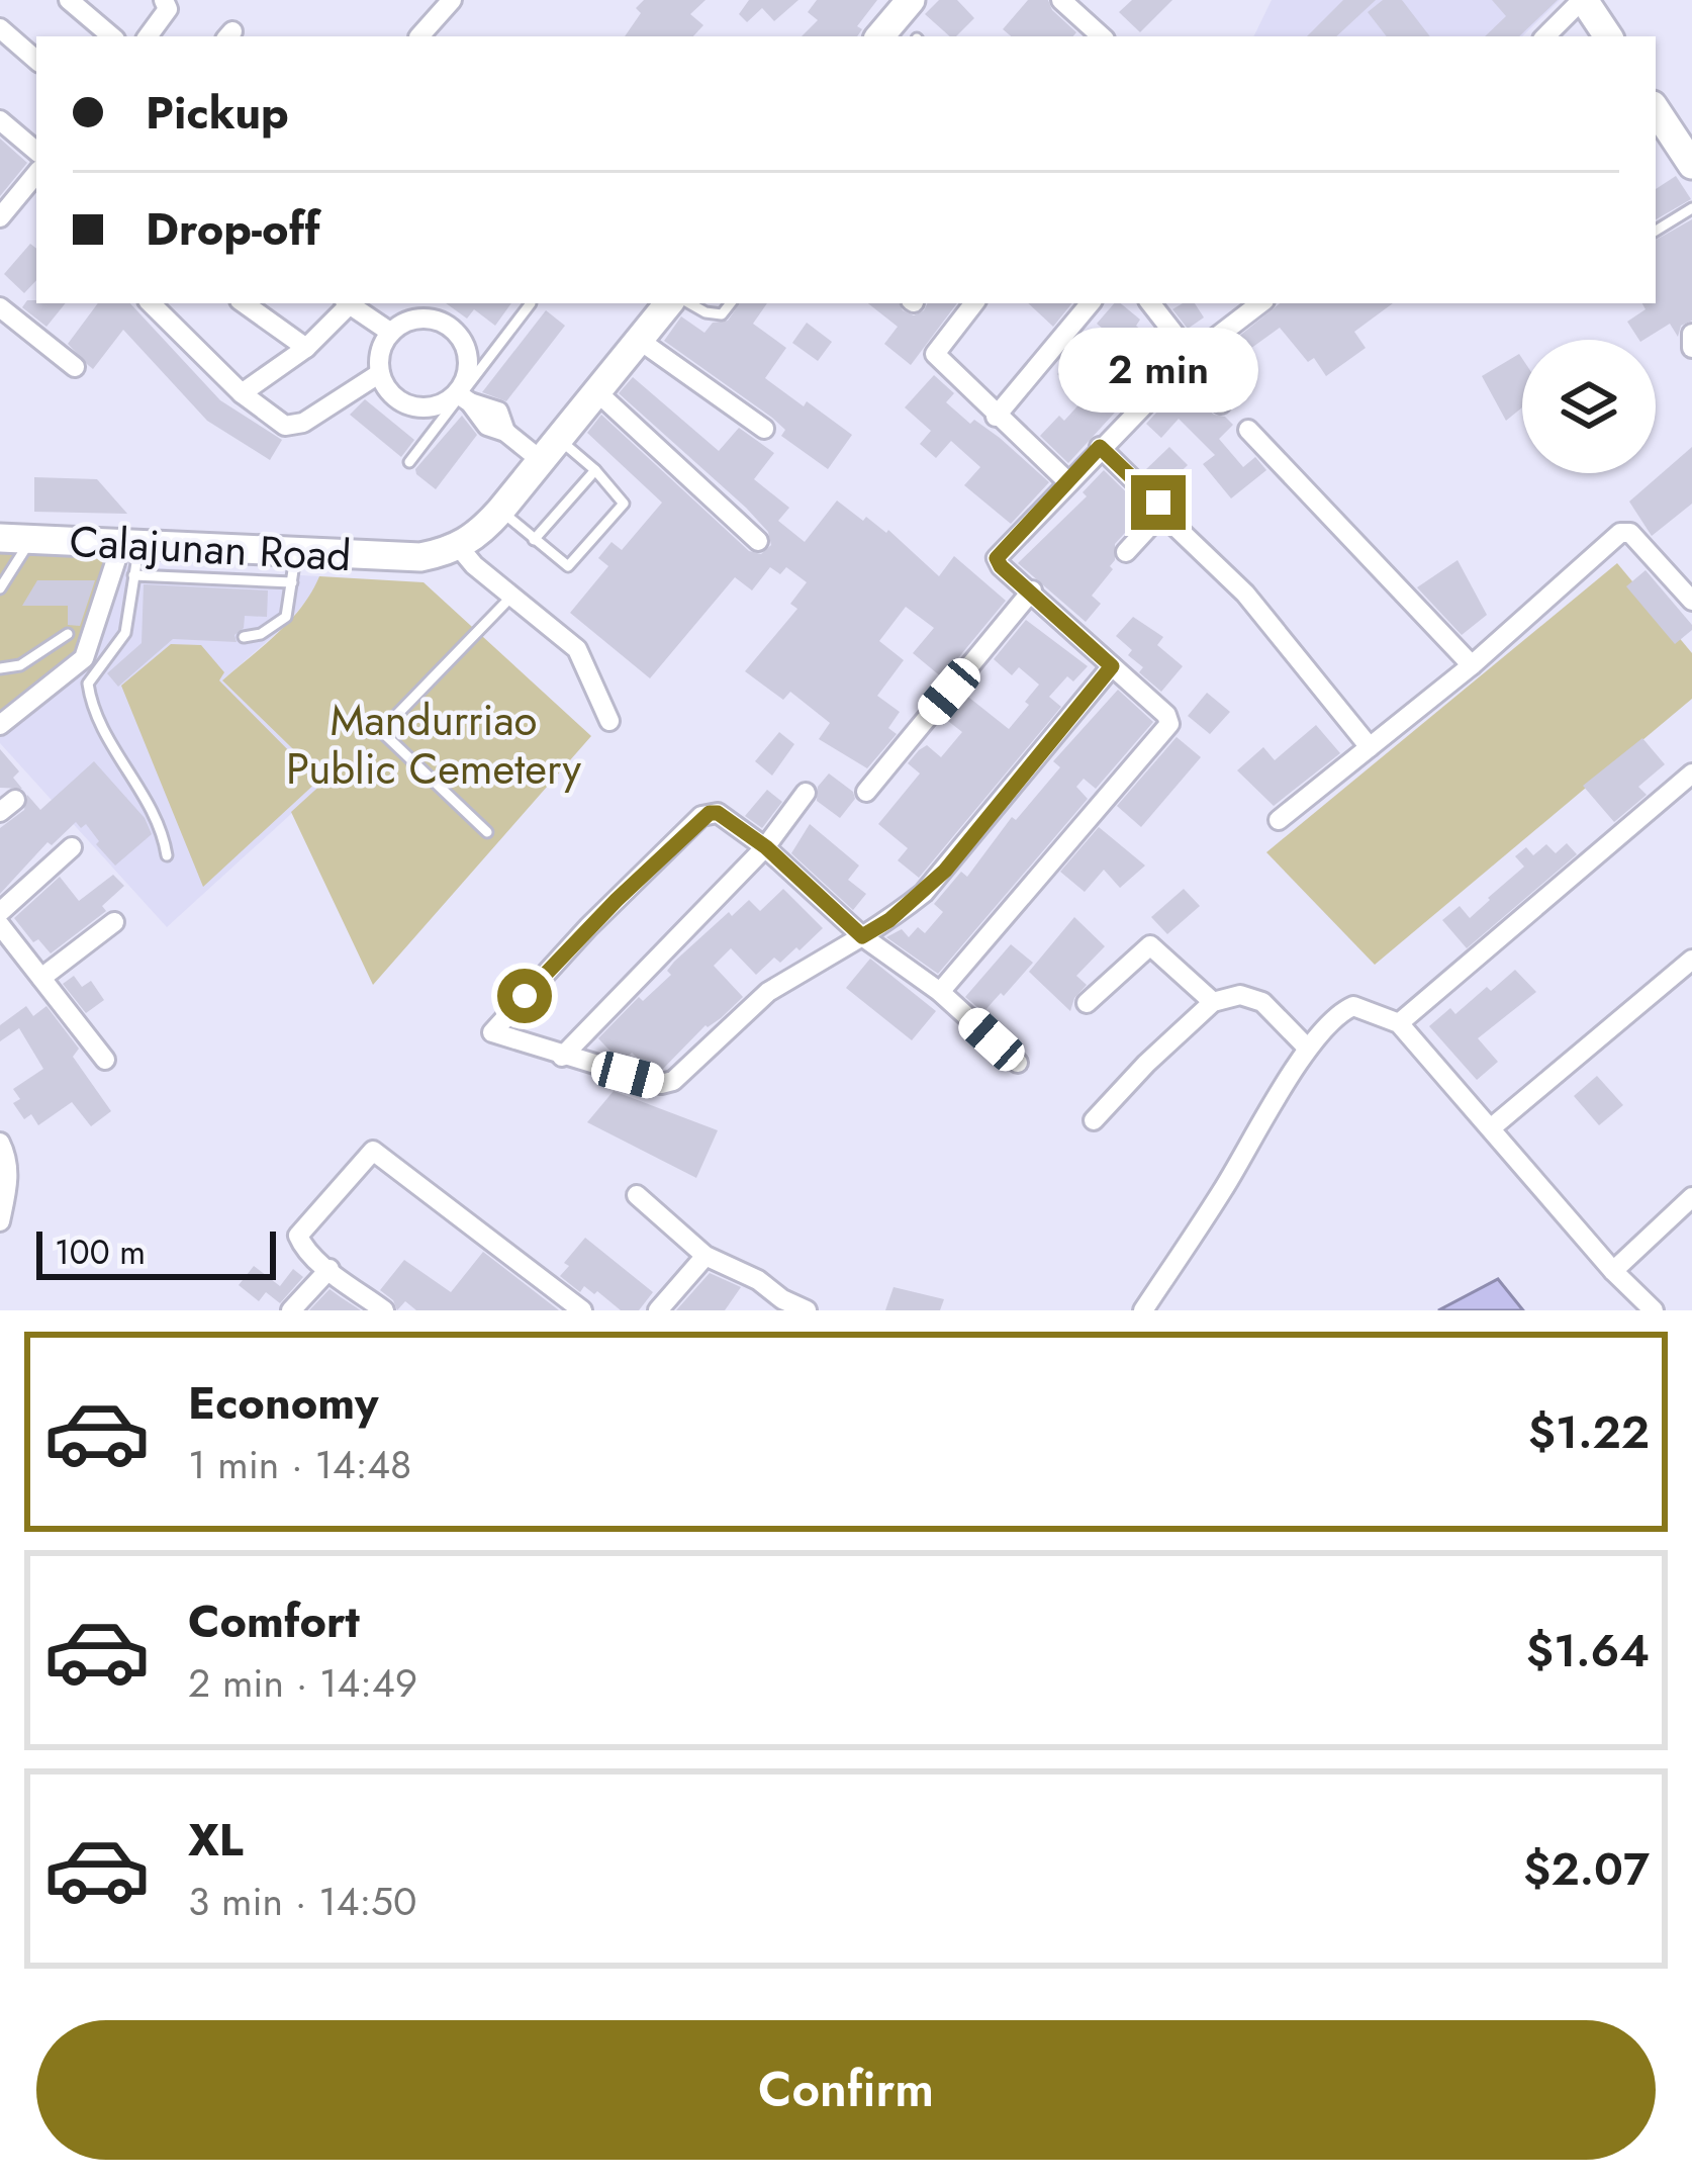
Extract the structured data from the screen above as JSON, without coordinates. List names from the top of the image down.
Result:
{
  "streets": {
    "main road": ["Calajunan Road"]
  },
  "parks": ["Mandurriao Public Cemetery"],
  "scale_bar": "100 m",
  "page": {
    "banner": ["Pickup", "Drop-off"],
    "bubble": "2 min",
    "scale": "100 m",
    "list": [
      {
        "name": "Economy",
        "note": "1 min · 14:48",
        "value": "$1.22"
      },
      {
        "name": "Comfort",
        "note": "2 min · 14:49",
        "value": "$1.64"
      },
      {
        "name": "XL",
        "note": "3 min · 14:50",
        "value": "$2.07"
      }
    ],
    "buttons": "Confirm"
  }
}
